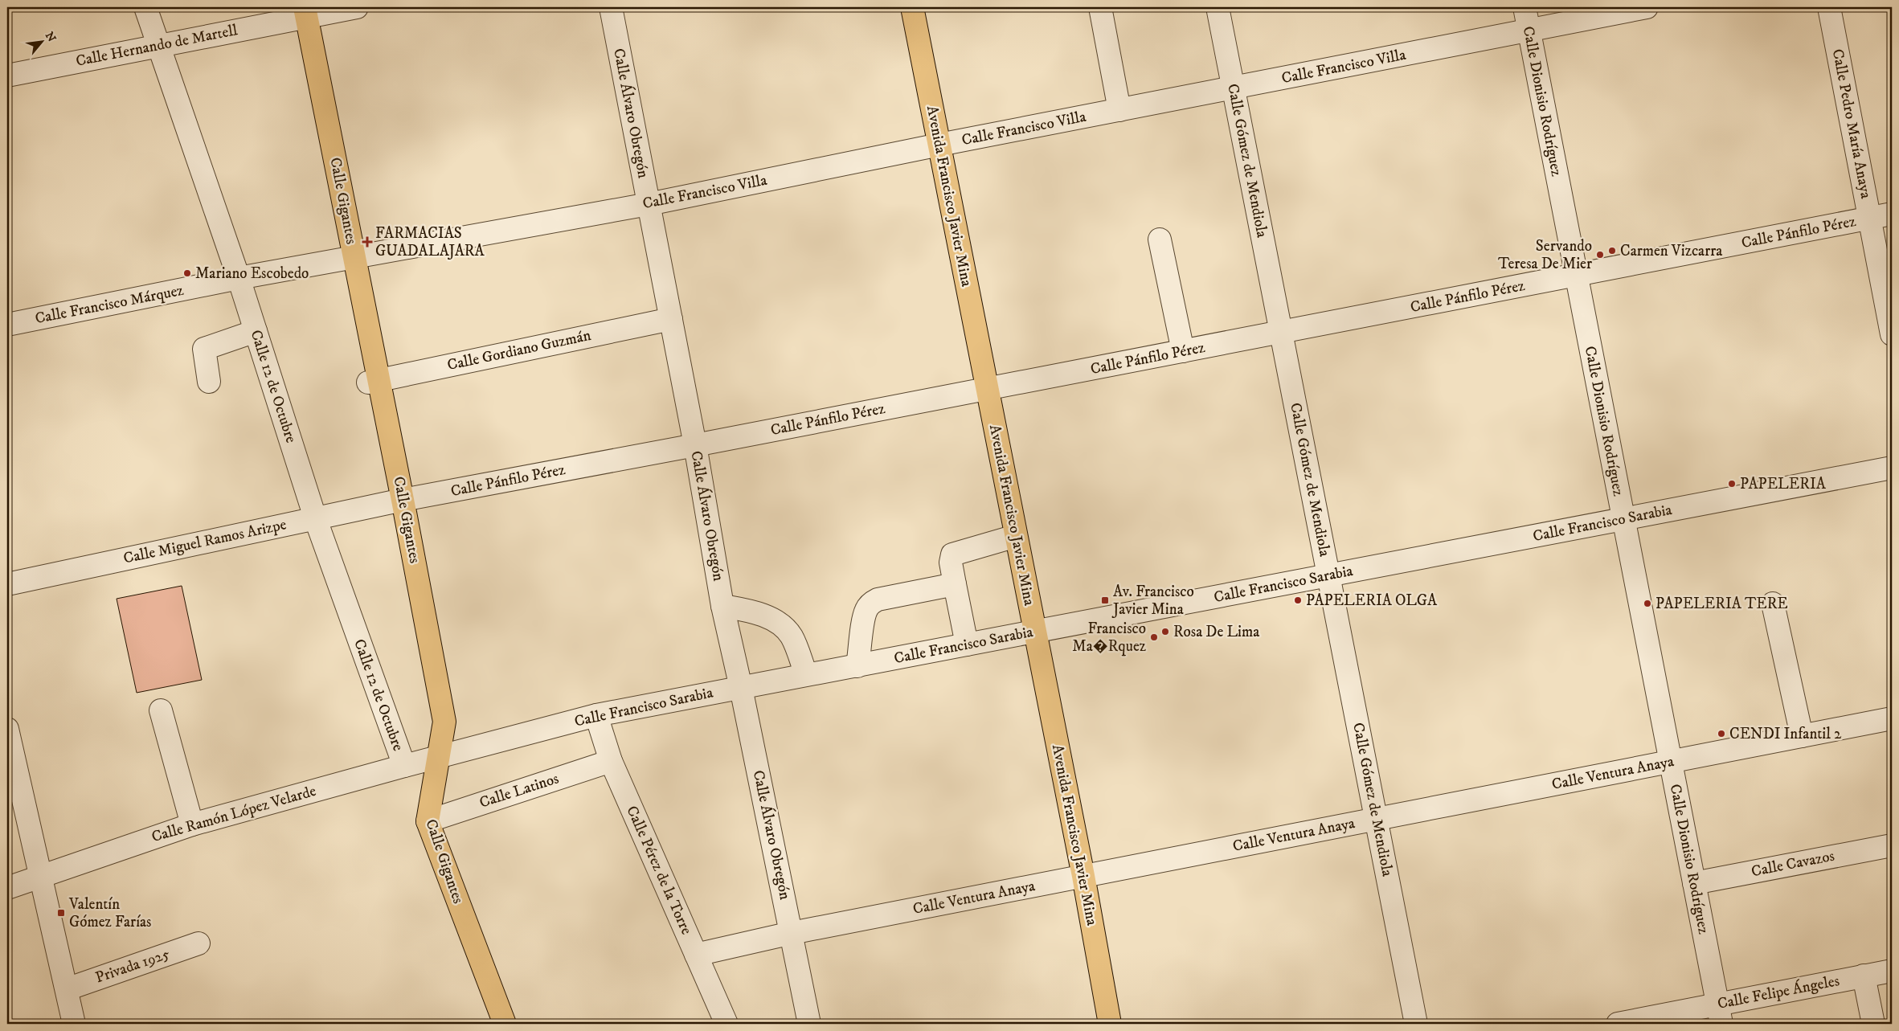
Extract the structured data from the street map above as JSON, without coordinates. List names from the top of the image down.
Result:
{
  "streets": {
    "main road": ["Avenida Francisco Javier Mina", "Calle Gigantes"],
    "street": [
      "Calle Hernando de Martell",
      "Calle Francisco Villa",
      "Calle Dionisio Rodríguez",
      "Calle Álvaro Obregón",
      "Calle Pedro María Anaya",
      "Calle Gómez de Mendiola",
      "Calle Pánfilo Pérez",
      "Calle Francisco Márquez",
      "Calle Gordiano Guzmán",
      "Calle 12 de Octubre",
      "Calle Francisco Sarabia",
      "Calle Miguel Ramos Arizpe",
      "Calle Ventura Anaya",
      "Calle Latinos",
      "Calle Ramón López Velarde",
      "Calle Cavazos",
      "Calle Pérez de la Torre",
      "Privada 1925",
      "Calle Felipe Ángeles"
    ]
  },
  "crossings": [
    ["Calle Hernando de Martell", "Calle Gigantes"],
    ["Calle Hernando de Martell", "Calle 12 de Octubre"],
    ["Calle Francisco Villa", "Calle Dionisio Rodríguez"],
    ["Calle Francisco Villa", "Calle Álvaro Obregón"],
    ["Calle Francisco Villa", "Calle Gómez de Mendiola"],
    ["Calle Francisco Villa", "Avenida Francisco Javier Mina"],
    ["Calle Francisco Villa", "Calle Gigantes"],
    ["Calle Francisco Villa", "Calle Francisco Márquez"],
    ["Calle Dionisio Rodríguez", "Calle Pánfilo Pérez"],
    ["Calle Dionisio Rodríguez", "Calle Francisco Sarabia"],
    ["Calle Dionisio Rodríguez", "Calle Ventura Anaya"],
    ["Calle Dionisio Rodríguez", "Calle Cavazos"],
    ["Calle Dionisio Rodríguez", "Calle Felipe Ángeles"],
    ["Calle Álvaro Obregón", "Calle Pánfilo Pérez"],
    ["Calle Álvaro Obregón", "Calle Gordiano Guzmán"],
    ["Calle Álvaro Obregón", "Calle Francisco Sarabia"],
    ["Calle Álvaro Obregón", "Calle Ventura Anaya"],
    ["Calle Pedro María Anaya", "Calle Pánfilo Pérez"],
    ["Calle Gómez de Mendiola", "Calle Pánfilo Pérez"],
    ["Calle Gómez de Mendiola", "Calle Francisco Sarabia"],
    ["Calle Gómez de Mendiola", "Calle Ventura Anaya"],
    ["Avenida Francisco Javier Mina", "Calle Pánfilo Pérez"],
    ["Avenida Francisco Javier Mina", "Calle Francisco Sarabia"],
    ["Avenida Francisco Javier Mina", "Calle Ventura Anaya"],
    ["Calle Gigantes", "Calle Pánfilo Pérez"],
    ["Calle Gigantes", "Calle Francisco Márquez"],
    ["Calle Gigantes", "Calle Gordiano Guzmán"],
    ["Calle Gigantes", "Calle Miguel Ramos Arizpe"],
    ["Calle Gigantes", "Calle Latinos"],
    ["Calle Gigantes", "Calle Ramón López Velarde"],
    ["Calle Pánfilo Pérez", "Calle Miguel Ramos Arizpe"],
    ["Calle Francisco Márquez", "Calle 12 de Octubre"],
    ["Calle 12 de Octubre", "Calle Miguel Ramos Arizpe"],
    ["Calle 12 de Octubre", "Calle Ramón López Velarde"],
    ["Calle Francisco Sarabia", "Calle Ramón López Velarde"],
    ["Calle Francisco Sarabia", "Calle Pérez de la Torre"],
    ["Calle Ventura Anaya", "Calle Pérez de la Torre"],
    ["Calle Latinos", "Calle Pérez de la Torre"]
  ],
  "places": {
    "health": ["FARMACIAS GUADALAJARA"],
    "other": [
      "Carmen Vizcarra",
      "Servando Teresa De Mier",
      "Mariano Escobedo",
      "PAPELERIA",
      "PAPELERIA OLGA",
      "PAPELERIA TERE",
      "Rosa De Lima",
      "Francisco Ma�Rquez",
      "CENDI Infantil 2"
    ],
    "transit": ["Av. Francisco Javier Mina", "Valentín Gómez Farías"]
  },
  "north": "top right"
}
